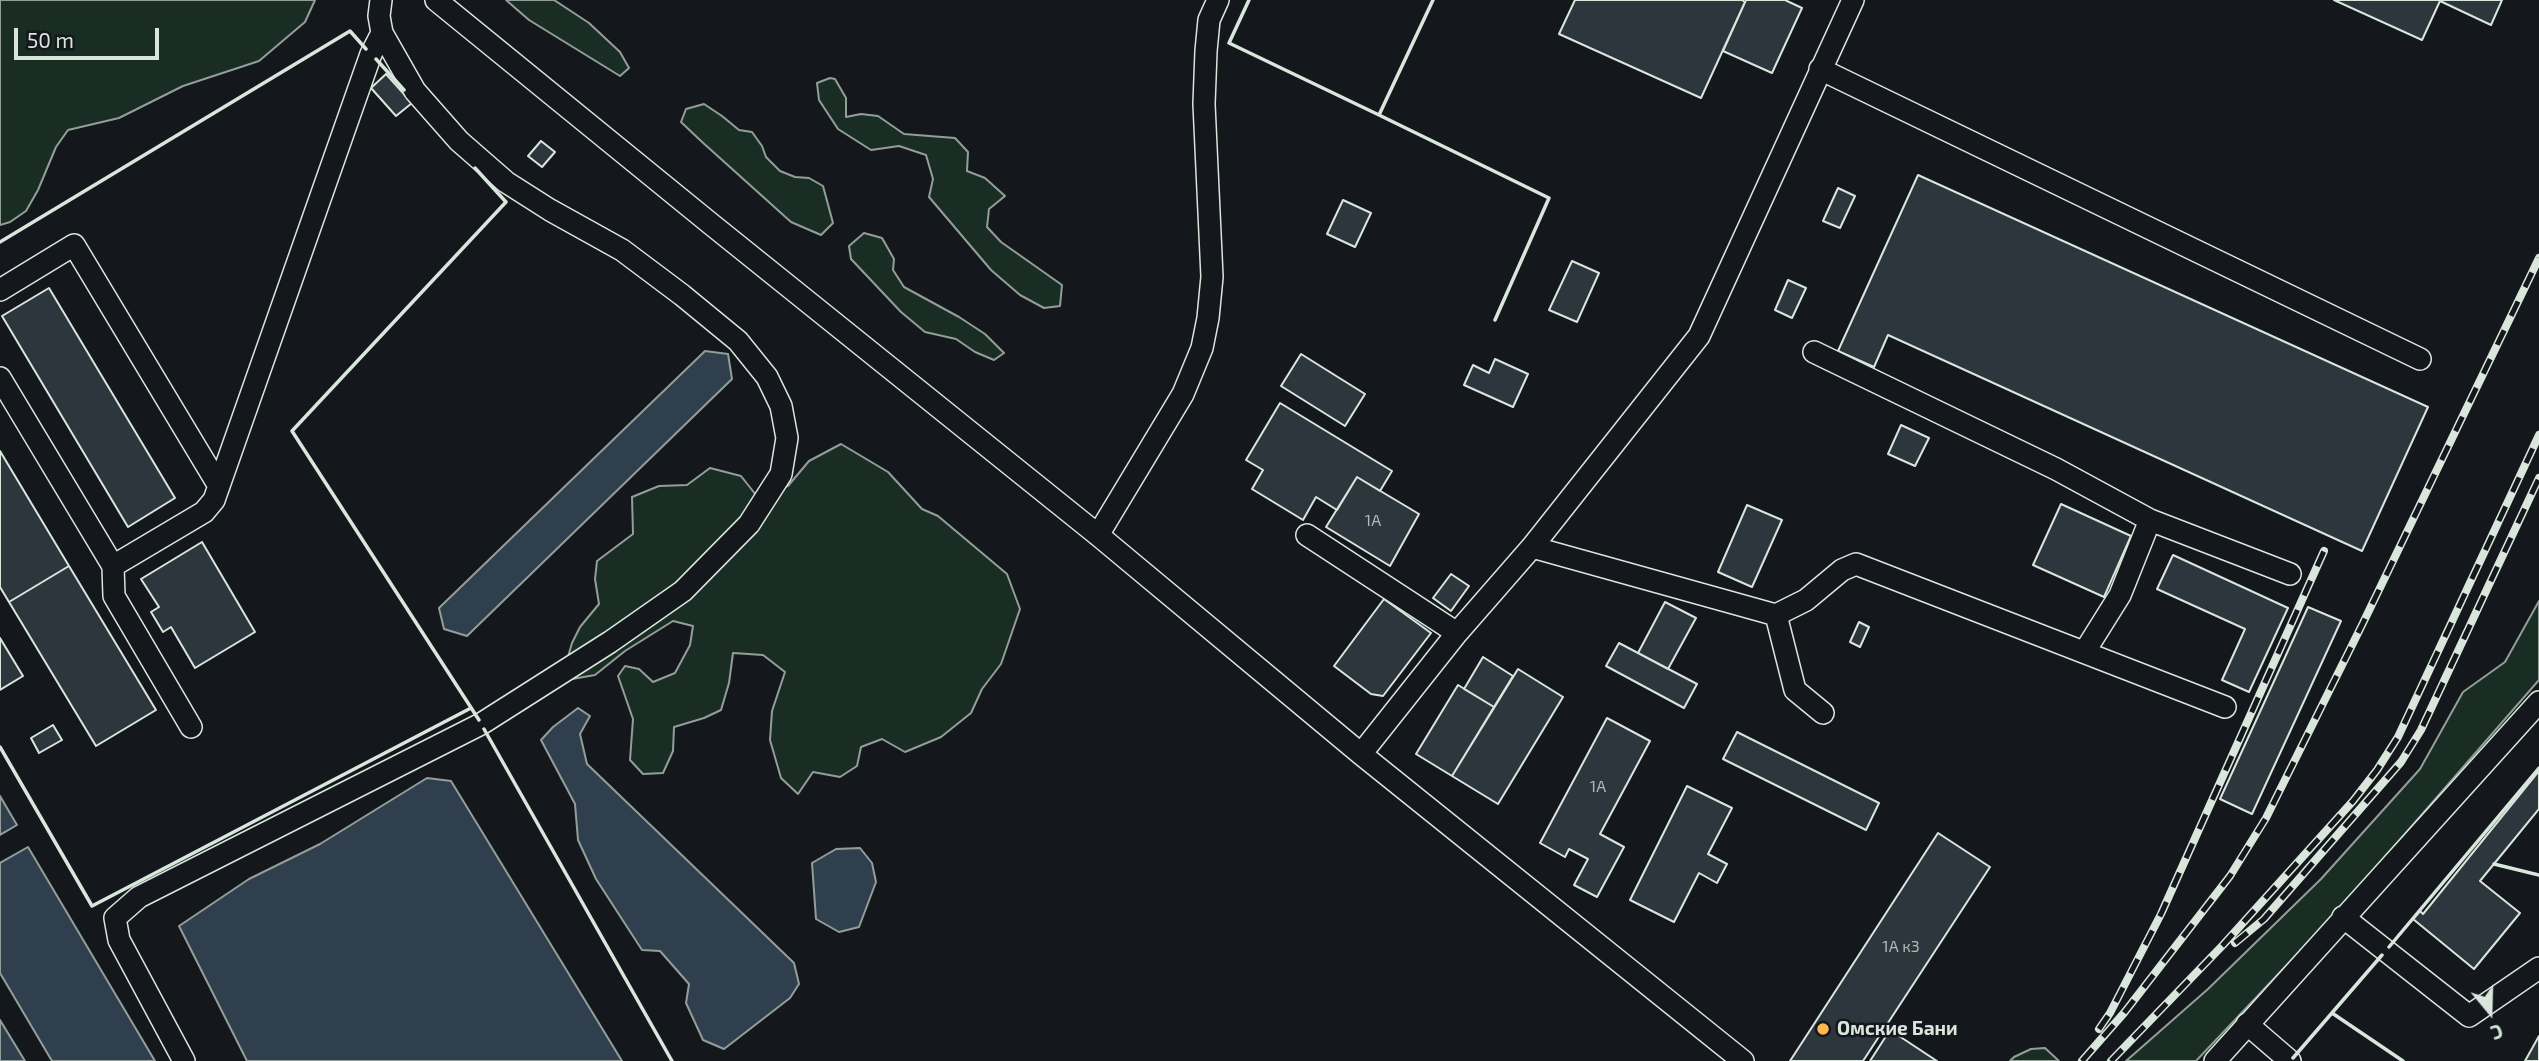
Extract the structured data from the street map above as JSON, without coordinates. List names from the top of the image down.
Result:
{
  "places": ["Омские Бани"],
  "house_numbers": ["1А", "1А", "1А к3"],
  "scale_bar": "50 m",
  "north": "bottom"
}
